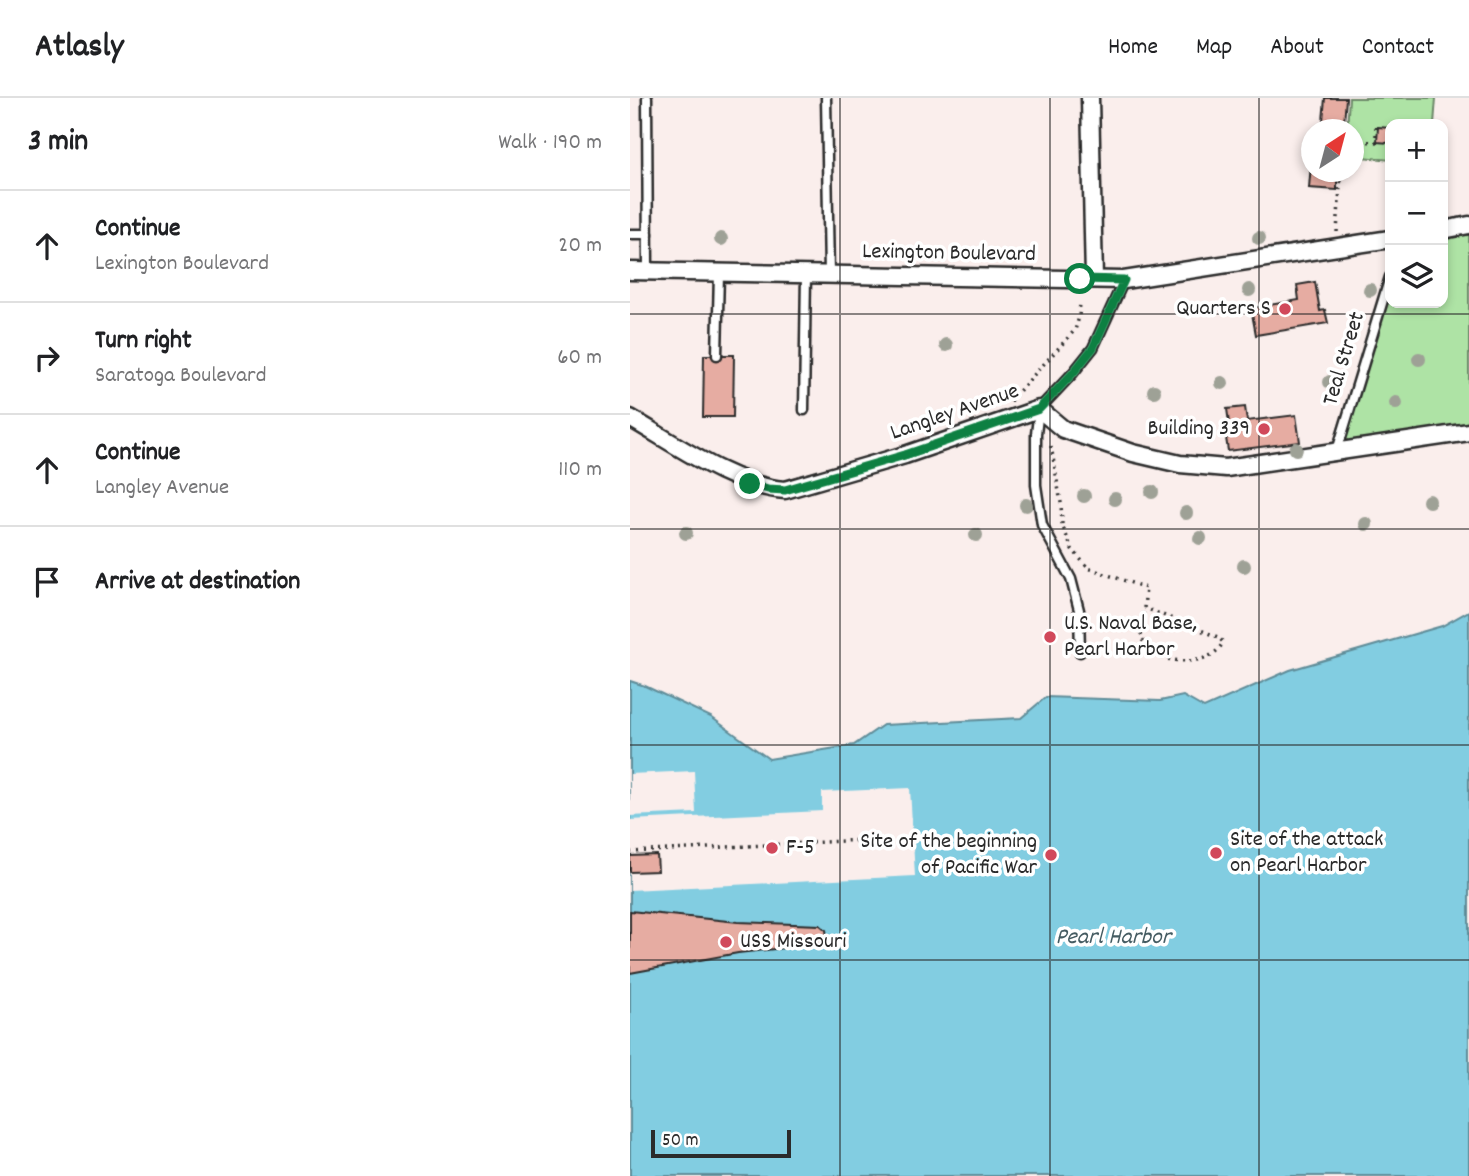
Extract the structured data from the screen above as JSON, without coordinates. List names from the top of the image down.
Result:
{
  "streets": {
    "street": ["Lexington Boulevard", "Langley Avenue"],
    "lane": ["Teal Street"]
  },
  "crossings": [
    ["Teal Street", "Langley Avenue"]
  ],
  "water": ["Pearl Harbor"],
  "places": [
    "Quarters S",
    "Building 339",
    "U.S. Naval Base, Pearl Harbor",
    "F-5",
    "Site of the attack on Pearl Harbor",
    "Site of the beginning of Pacific War",
    "USS Missouri"
  ],
  "scale_bar": "50 m",
  "north": "top right",
  "page": {
    "header": "Atlasly",
    "nav": [
      "Home",
      "Map",
      "About",
      "Contact"
    ],
    "heading": ["3 min", "Walk · 190 m"],
    "map_buttons": ["+", "−"],
    "list": [
      ["Continue", "Lexington Boulevard", "20 m"],
      ["Turn right", "Saratoga Boulevard", "60 m"],
      ["Continue", "Langley Avenue", "110 m"],
      "Arrive at destination"
    ],
    "scale": "50 m"
  }
}
